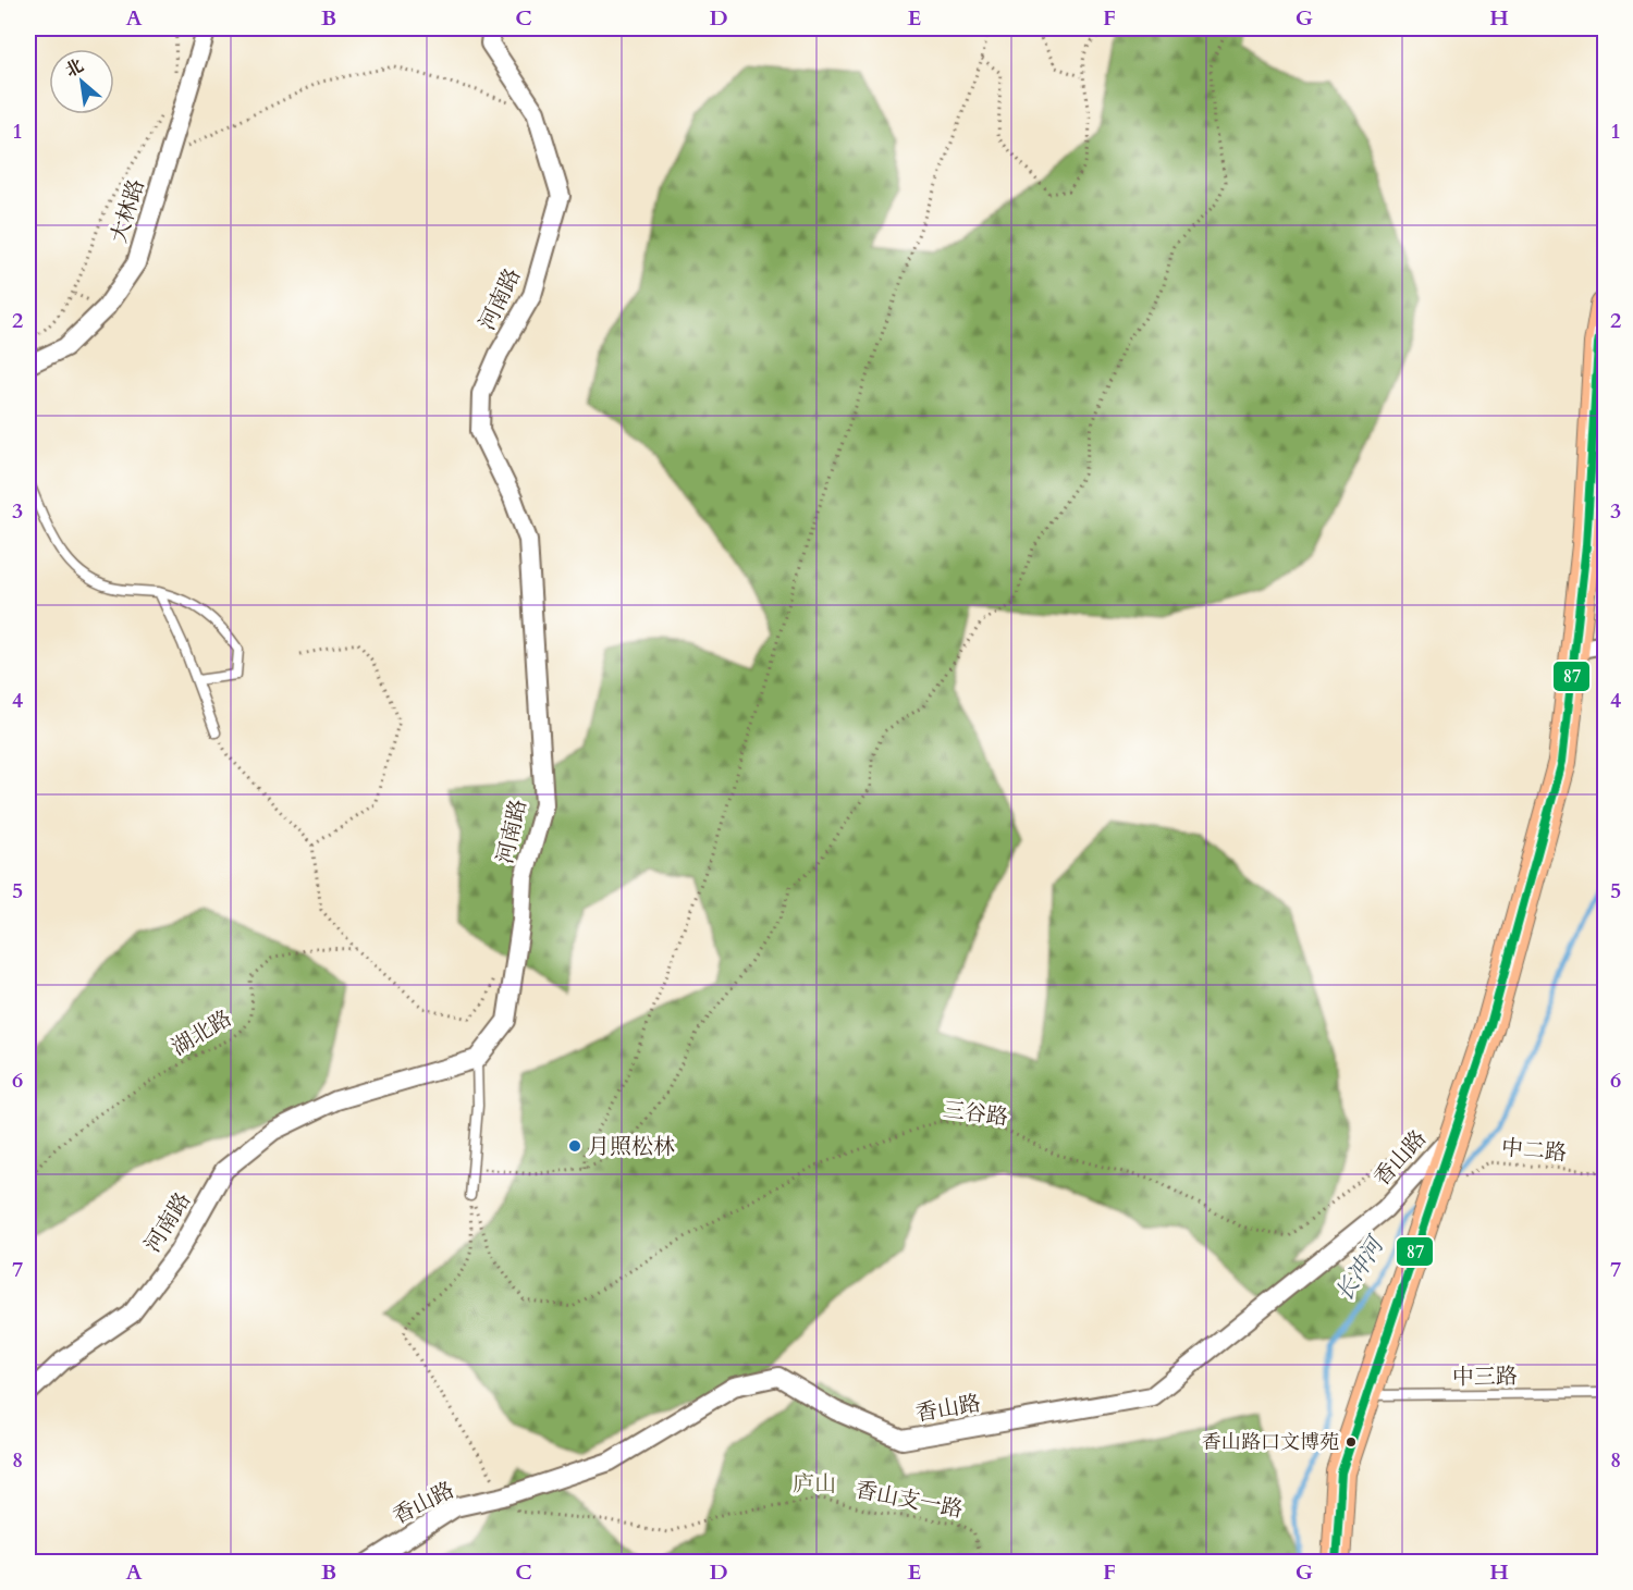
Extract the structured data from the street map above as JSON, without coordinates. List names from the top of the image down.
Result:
{
  "streets": {
    "street": ["大林路", "河南路", "香山路"],
    "lane": ["中三路"],
    "path": [
      "湖北路",
      "三谷路",
      "中二路",
      "香山支一路"
    ]
  },
  "crossings": [
    ["三谷路", "香山路"],
    ["香山路", "香山支一路"]
  ],
  "water": ["长冲河"],
  "parks": ["庐山"],
  "places": ["月照松林", "香山路口文博苑"],
  "lines": ["transit line 87"],
  "north": "top left",
  "grid": {
    "columns": [
      "A",
      "B",
      "C",
      "D",
      "E",
      "F",
      "G",
      "H"
    ],
    "rows": [
      "1",
      "2",
      "3",
      "4",
      "5",
      "6",
      "7",
      "8"
    ]
  }
}
